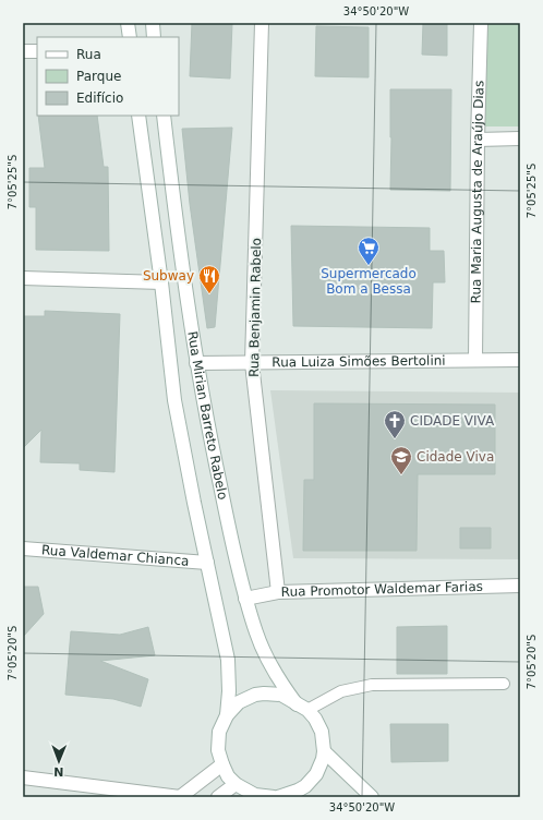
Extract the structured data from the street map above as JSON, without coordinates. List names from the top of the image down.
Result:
{
  "streets": {
    "street": [
      "Rua Maria Augusta de Araújo Dias",
      "Rua Benjamin Rabelo",
      "Rua Luiza Simões Bertolini",
      "Rua Mirian Barreto Rabelo",
      "Rua Valdemar Chianca",
      "Rua Promotor Waldemar Farias"
    ]
  },
  "crossings": [
    ["Rua Maria Augusta de Araújo Dias", "Rua Luiza Simões Bertolini"],
    ["Rua Benjamin Rabelo", "Rua Luiza Simões Bertolini"],
    ["Rua Benjamin Rabelo", "Rua Promotor Waldemar Farias"],
    ["Rua Luiza Simões Bertolini", "Rua Mirian Barreto Rabelo"],
    ["Rua Mirian Barreto Rabelo", "Rua Valdemar Chianca"],
    ["Rua Mirian Barreto Rabelo", "Rua Promotor Waldemar Farias"]
  ],
  "places": {
    "supermarket": ["Supermercado Bom a Bessa"],
    "restaurant": ["Subway"],
    "church": ["CIDADE VIVA"],
    "school or university": ["Cidade Viva"]
  },
  "legend": ["Rua", "Parque", "Edifício"],
  "north": "bottom",
  "coordinates": ["34°50'20\"W", "7°05'25\"S", "7°05'20\"S"]
}
